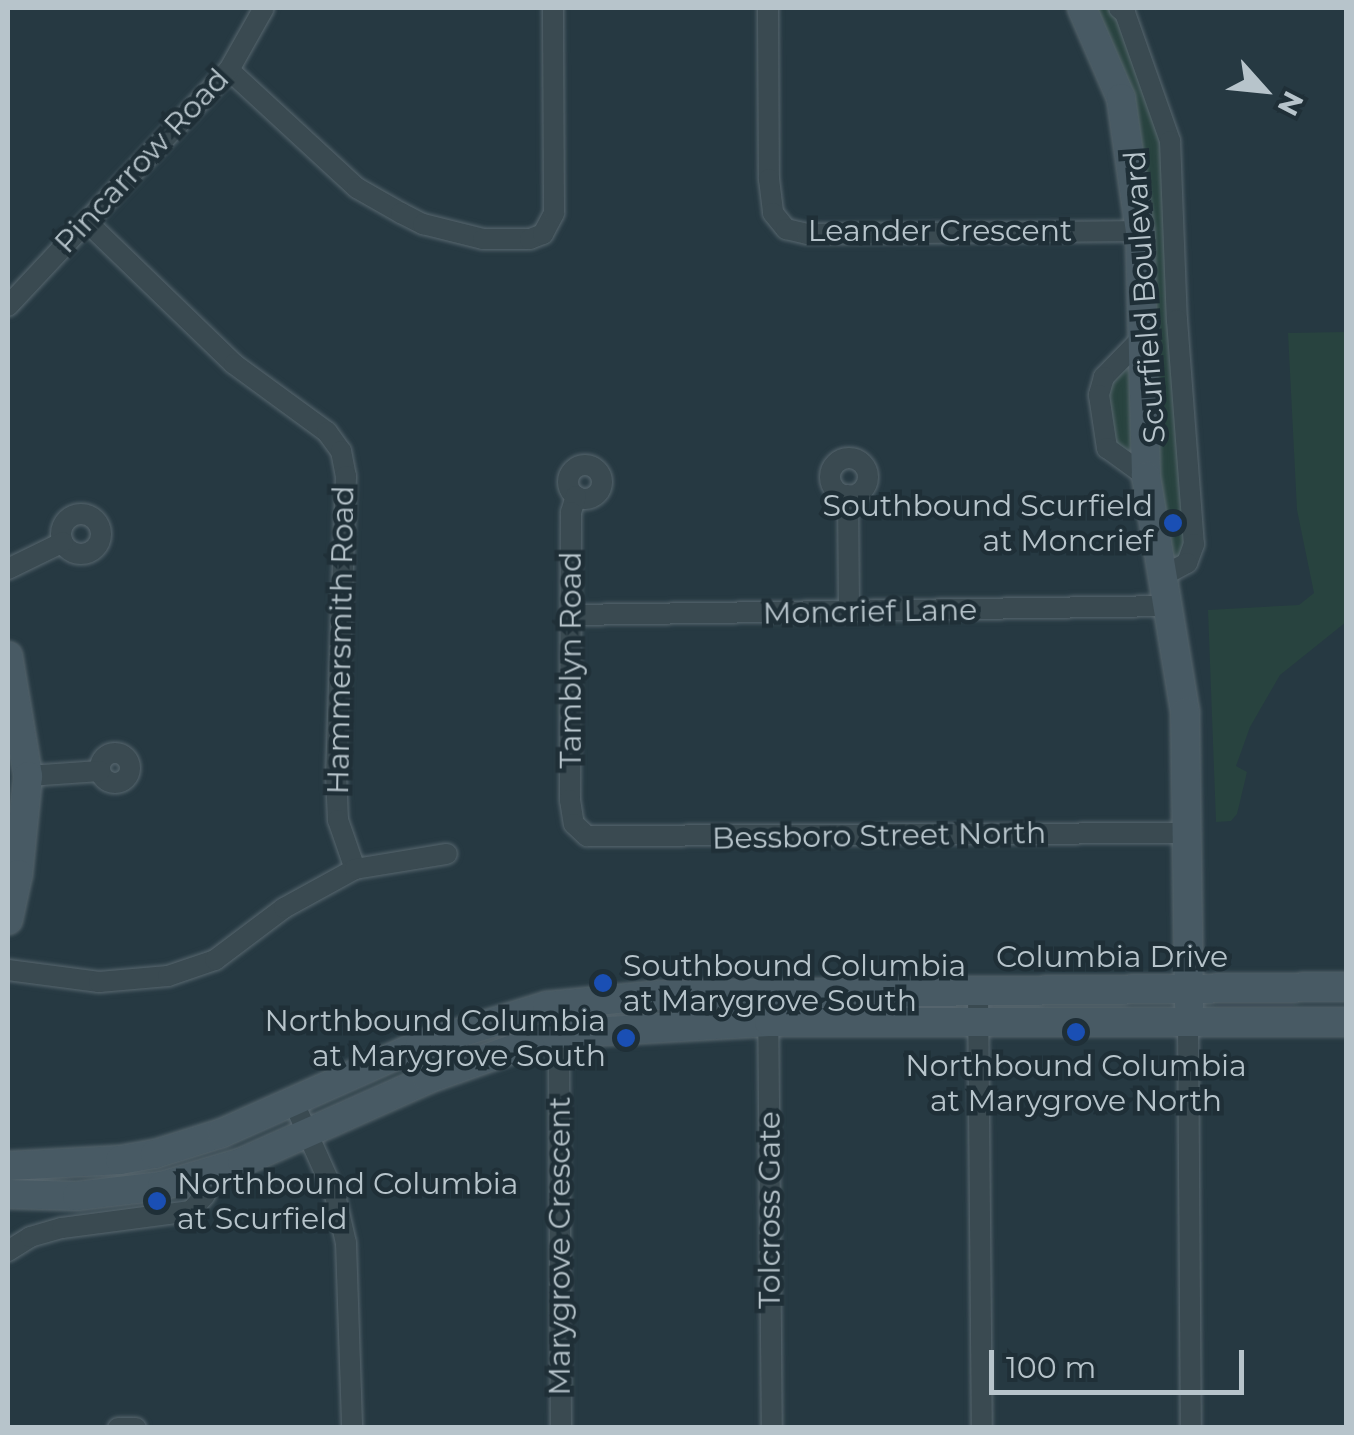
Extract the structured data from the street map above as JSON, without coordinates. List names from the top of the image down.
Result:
{
  "streets": {
    "street": [
      "Pincarrow Road",
      "Leander Crescent",
      "Scurfield Boulevard",
      "Moncrief Lane",
      "Hammersmith Road",
      "Tamblyn Road",
      "Bessboro Street North",
      "Columbia Drive",
      "Tolcross Gate",
      "Marygrove Crescent"
    ]
  },
  "crossings": [
    ["Pincarrow Road", "Hammersmith Road"],
    ["Leander Crescent", "Scurfield Boulevard"],
    ["Scurfield Boulevard", "Moncrief Lane"],
    ["Scurfield Boulevard", "Bessboro Street North"],
    ["Scurfield Boulevard", "Columbia Drive"],
    ["Moncrief Lane", "Tamblyn Road"],
    ["Tamblyn Road", "Bessboro Street North"],
    ["Columbia Drive", "Tolcross Gate"],
    ["Columbia Drive", "Marygrove Crescent"]
  ],
  "places": [
    "Southbound Scurfield at Moncrief",
    "Southbound Columbia at Marygrove South",
    "Northbound Columbia at Marygrove North",
    "Northbound Columbia at Marygrove South",
    "Northbound Columbia at Scurfield"
  ],
  "scale_bar": "100 m",
  "north": "bottom right"
}
